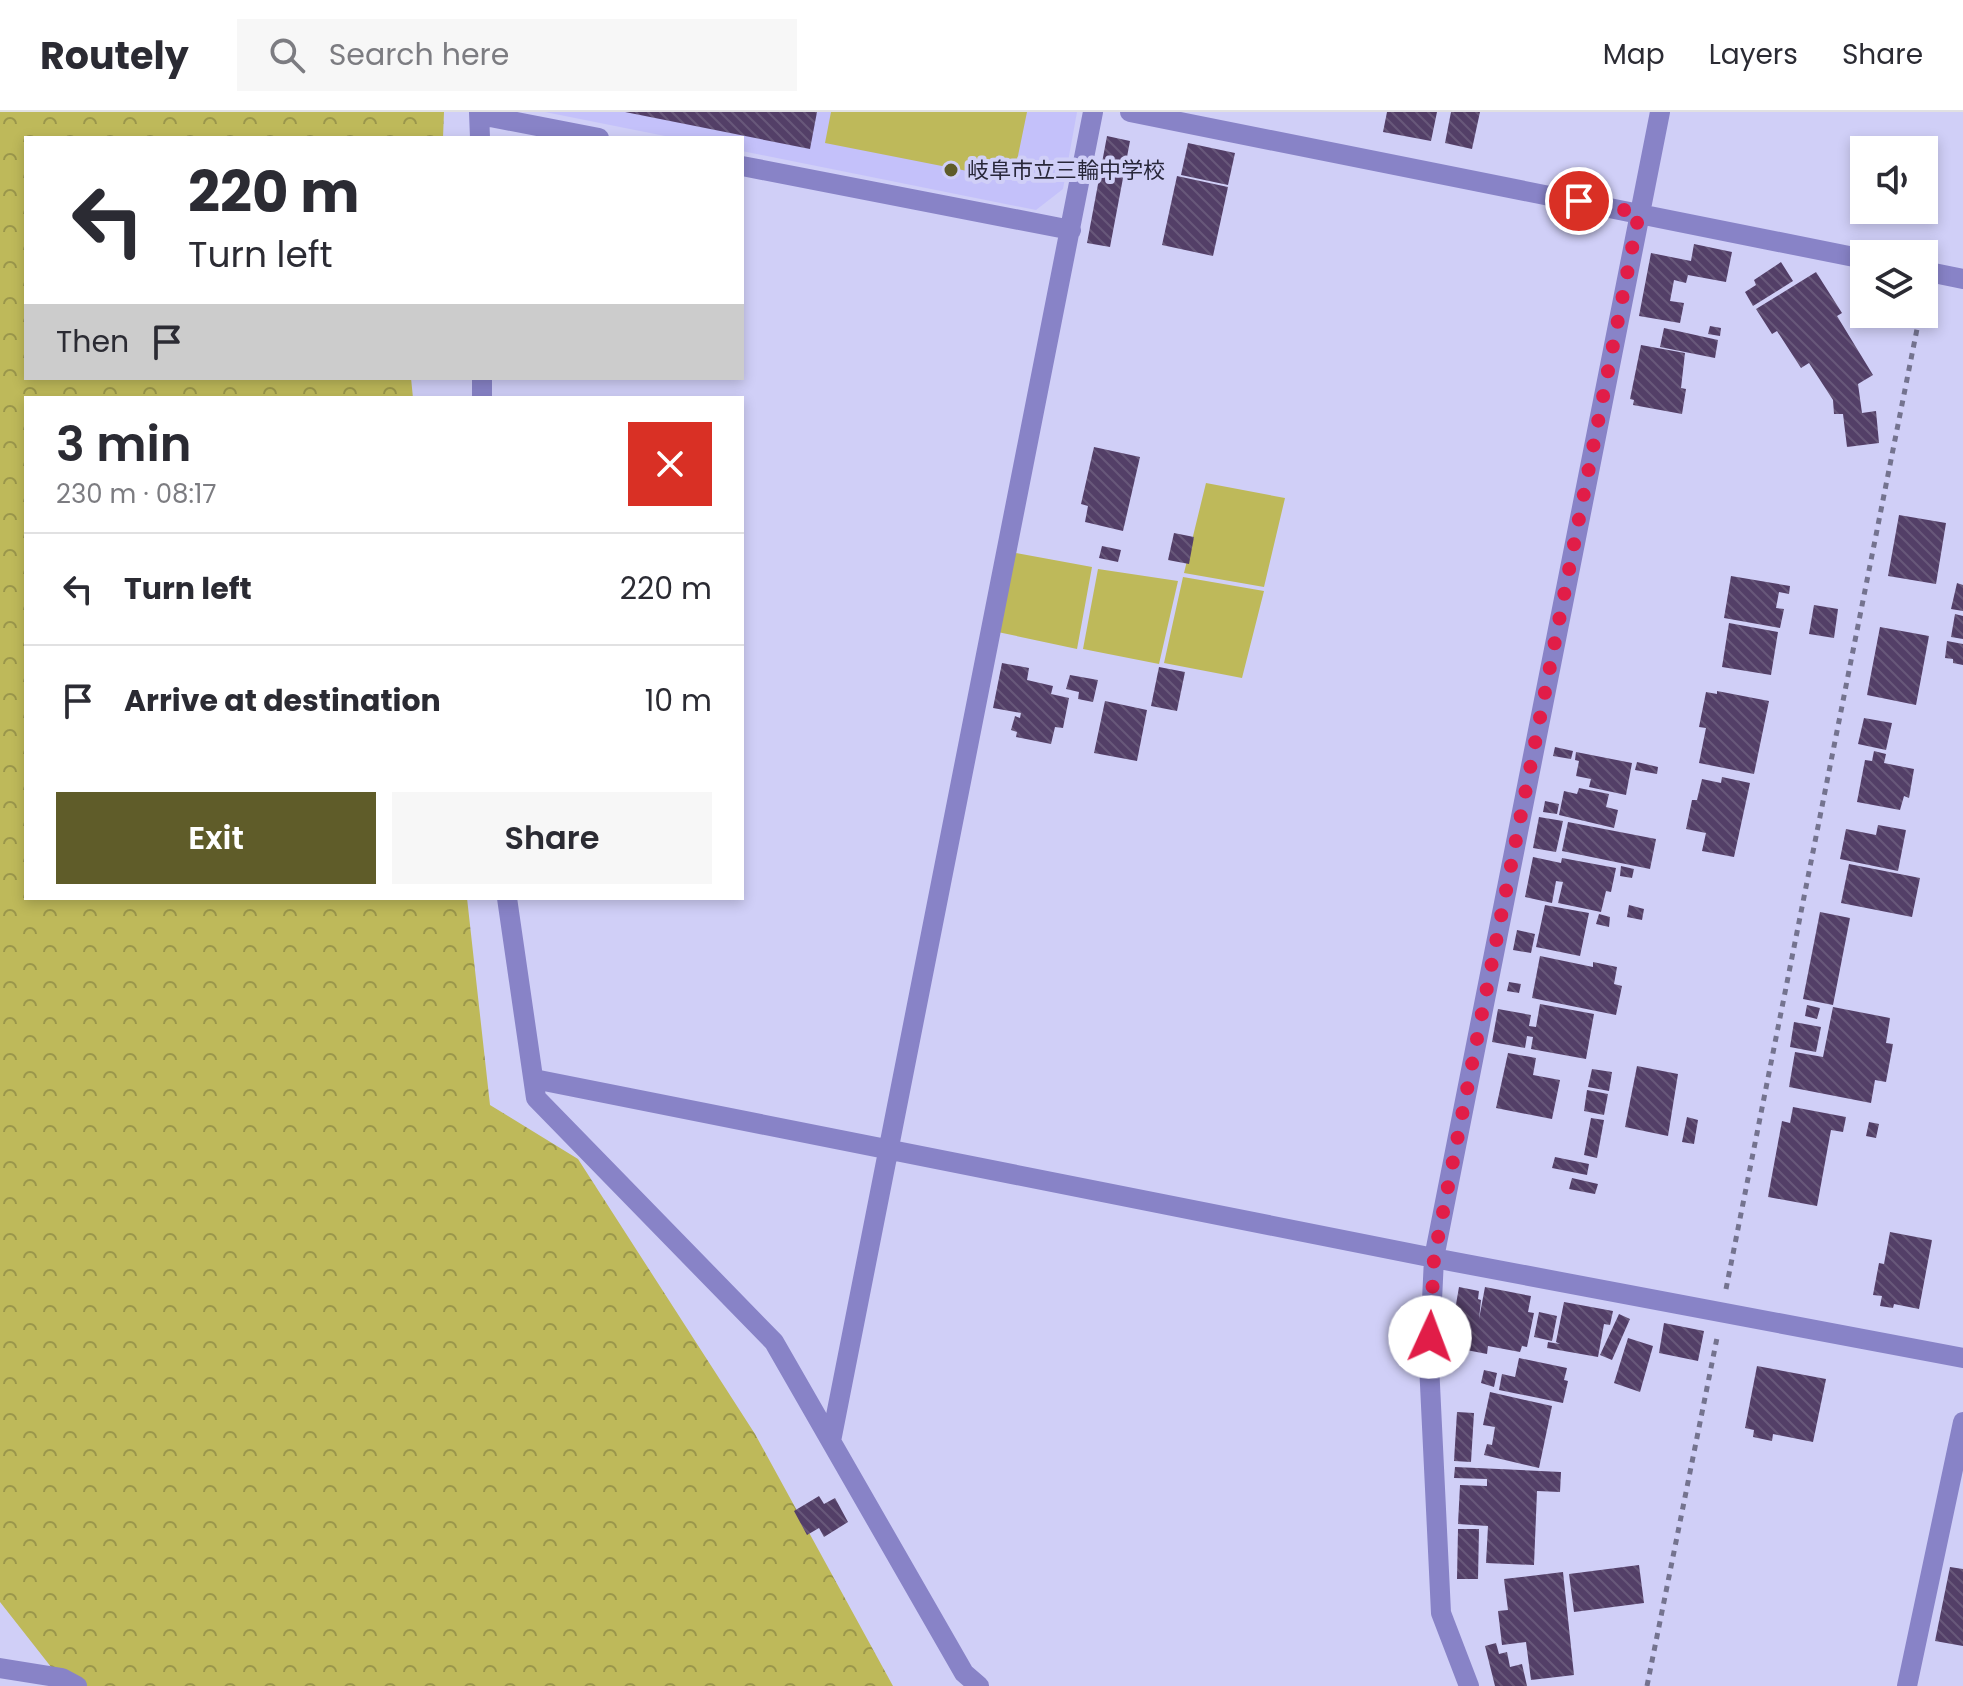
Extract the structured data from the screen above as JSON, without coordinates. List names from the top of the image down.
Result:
{
  "places": ["岐阜市立三輪中学校"],
  "page": {
    "header": "Routely",
    "search": "Search here",
    "nav": ["Map", "Layers", "Share"],
    "turn": ["220 m", "Turn left"],
    "then": "Then",
    "heading": ["3 min", "230 m · 08:17"],
    "list": [
      {
        "name": "Turn left",
        "value": "220 m"
      },
      {
        "name": "Arrive at destination",
        "value": "10 m"
      }
    ],
    "buttons": ["Exit", "Share"]
  }
}
